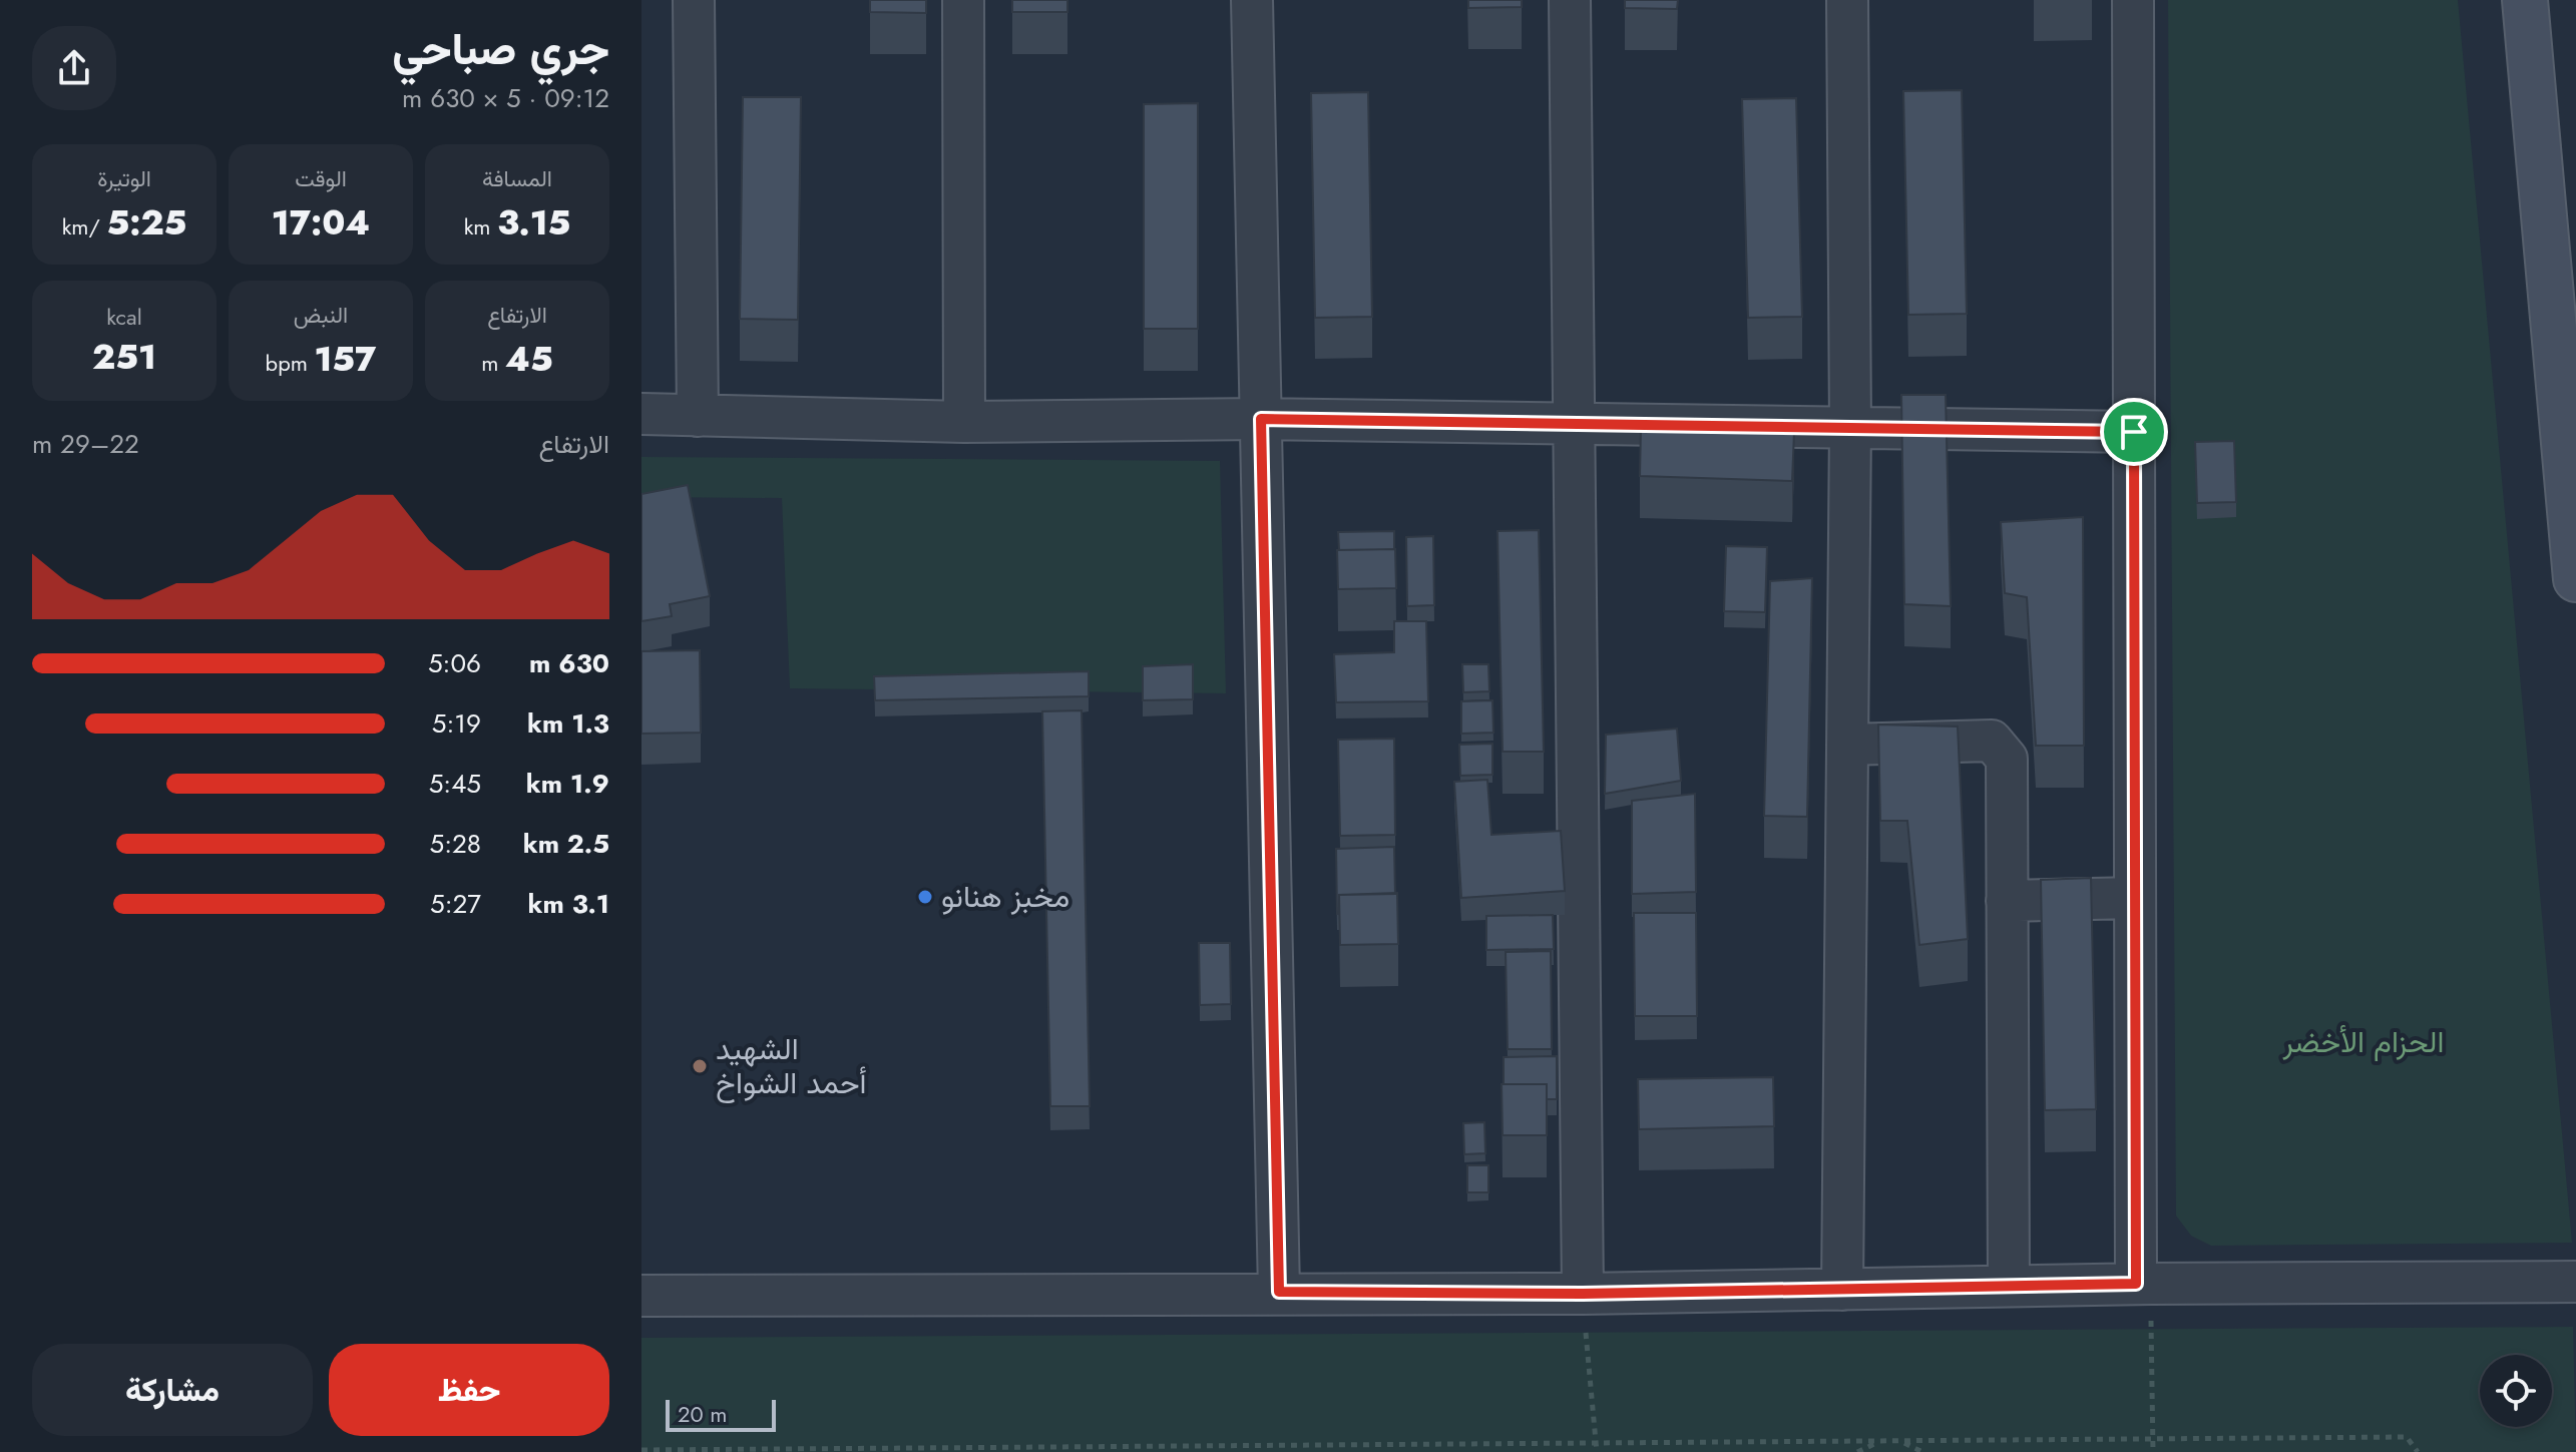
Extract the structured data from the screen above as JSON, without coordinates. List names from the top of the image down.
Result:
{
  "parks": ["الحزام الأخضر"],
  "places": ["مخبز هنانو", "الشهيد أحمد الشواخ"],
  "scale_bar": "20 m",
  "page": {
    "heading": ["جري صباحي", "09:12 · 5 × 630 m"],
    "stats": [
      ["المسافة", "3.15 km"],
      ["الوقت", "17:04"],
      ["الوتيرة", "5:25 /km"],
      ["الارتفاع", "45 m"],
      ["النبض", "157 bpm"],
      ["kcal", "251"]
    ],
    "chart": ["الارتفاع", "22–29 m"],
    "list": [
      {
        "name": "630 m",
        "note": "5:06"
      },
      {
        "name": "1.3 km",
        "note": "5:19"
      },
      {
        "name": "1.9 km",
        "note": "5:45"
      },
      {
        "name": "2.5 km",
        "note": "5:28"
      },
      {
        "name": "3.1 km",
        "note": "5:27"
      }
    ],
    "buttons": ["حفظ", "مشاركة"],
    "scale": "20 m"
  }
}
